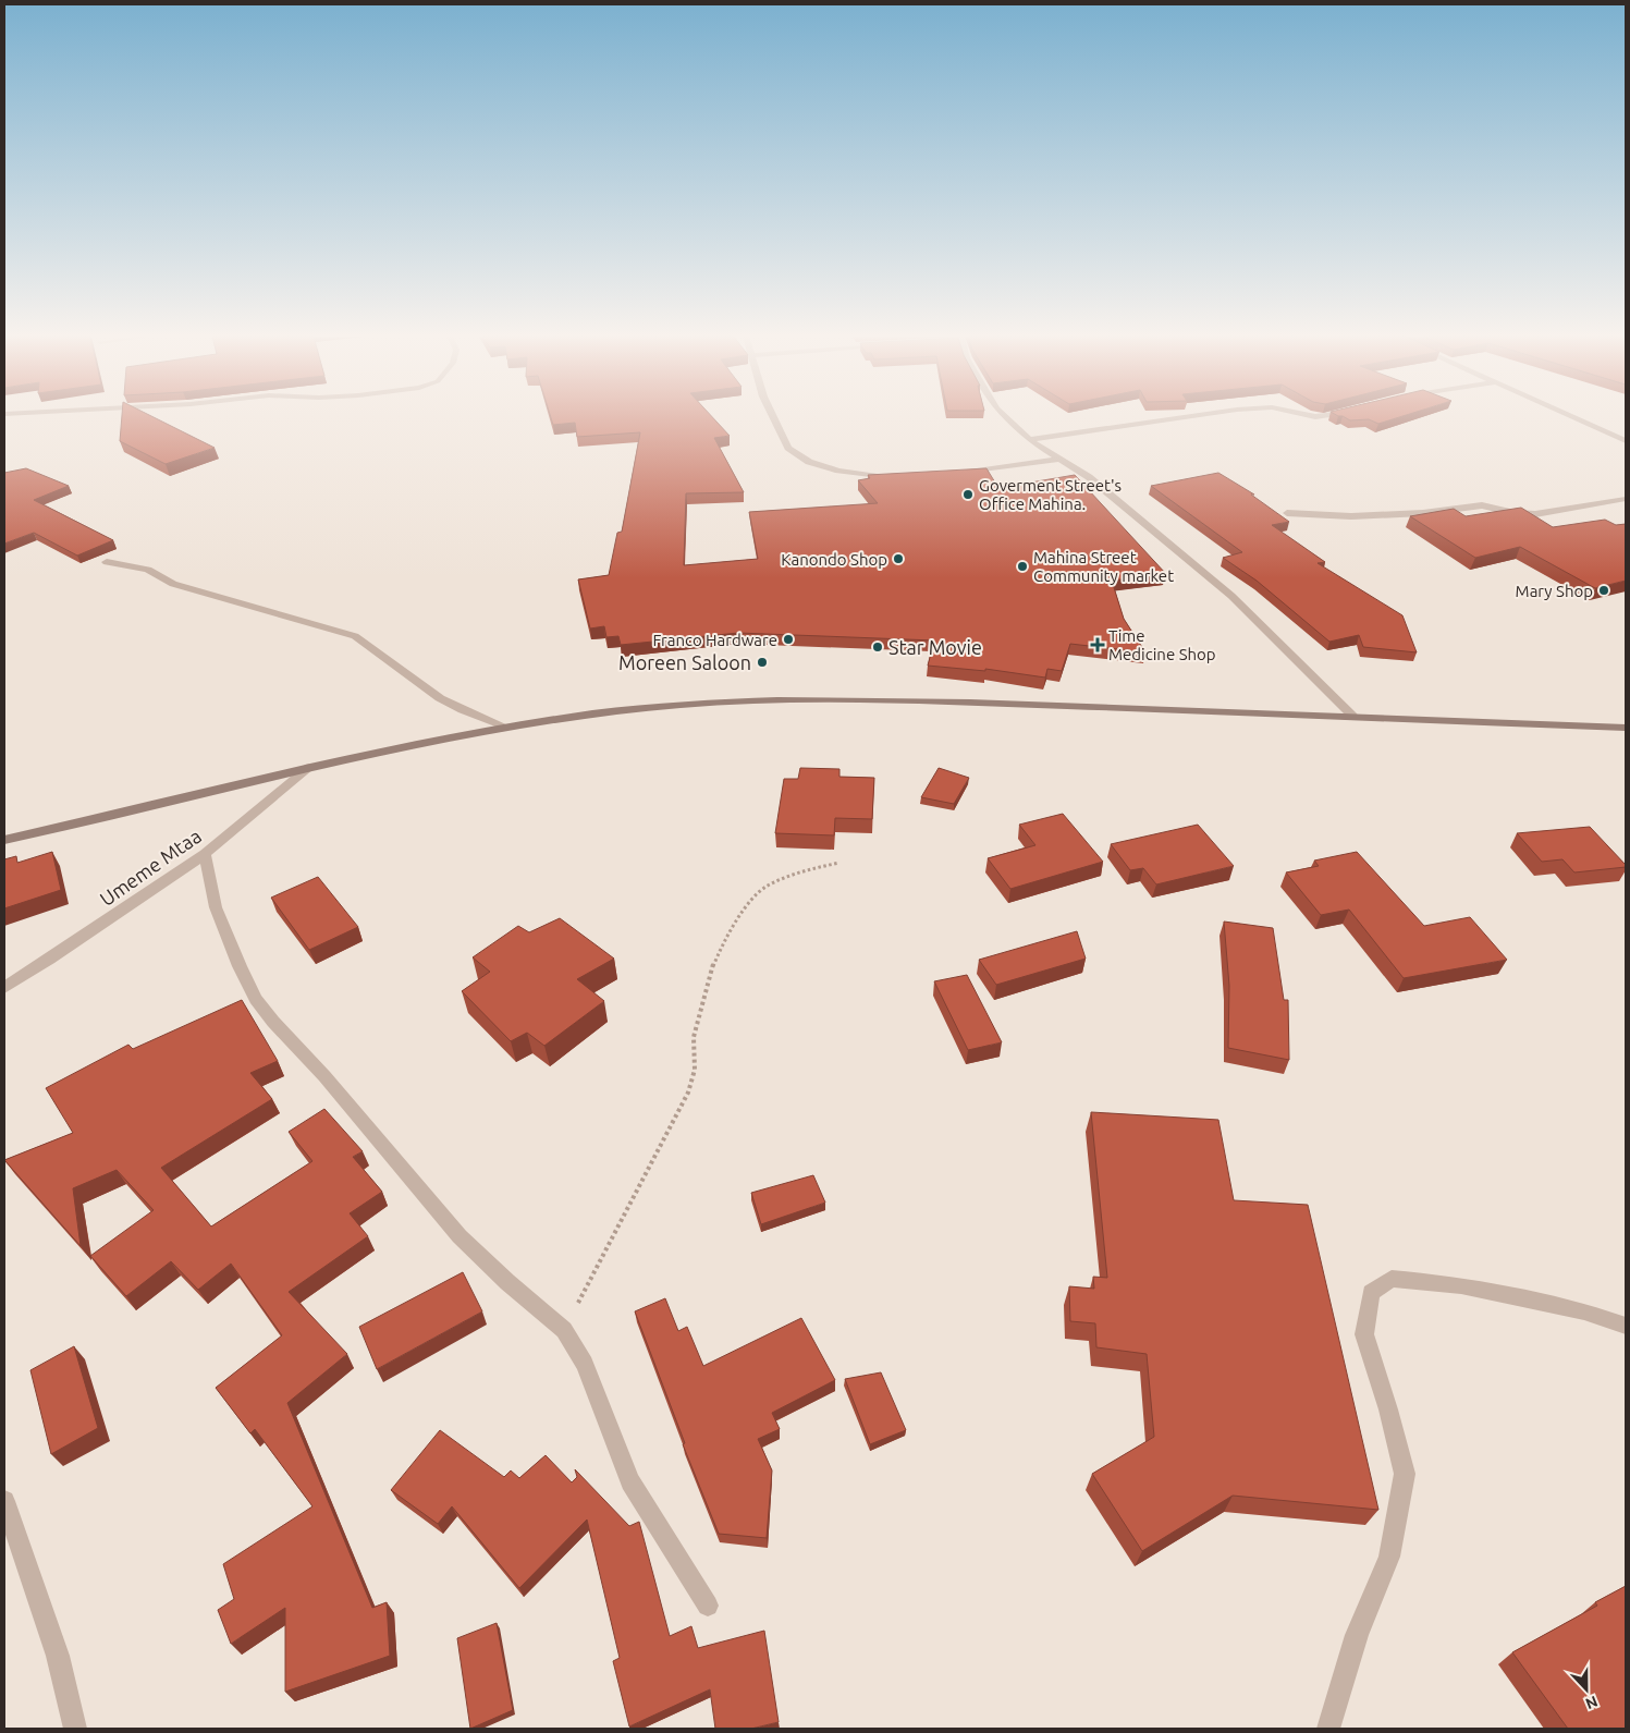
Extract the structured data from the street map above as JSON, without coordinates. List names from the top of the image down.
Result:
{
  "streets": {
    "street": ["Umeme Mtaa"]
  },
  "places": {
    "other": [
      "Goverment Street's Office Mahina.",
      "Kanondo Shop",
      "Mahina Street Community market",
      "Mary Shop",
      "Franco Hardware",
      "Star Movie",
      "Moreen Saloon"
    ],
    "health": ["Time Medicine Shop"]
  },
  "north": "bottom"
}
